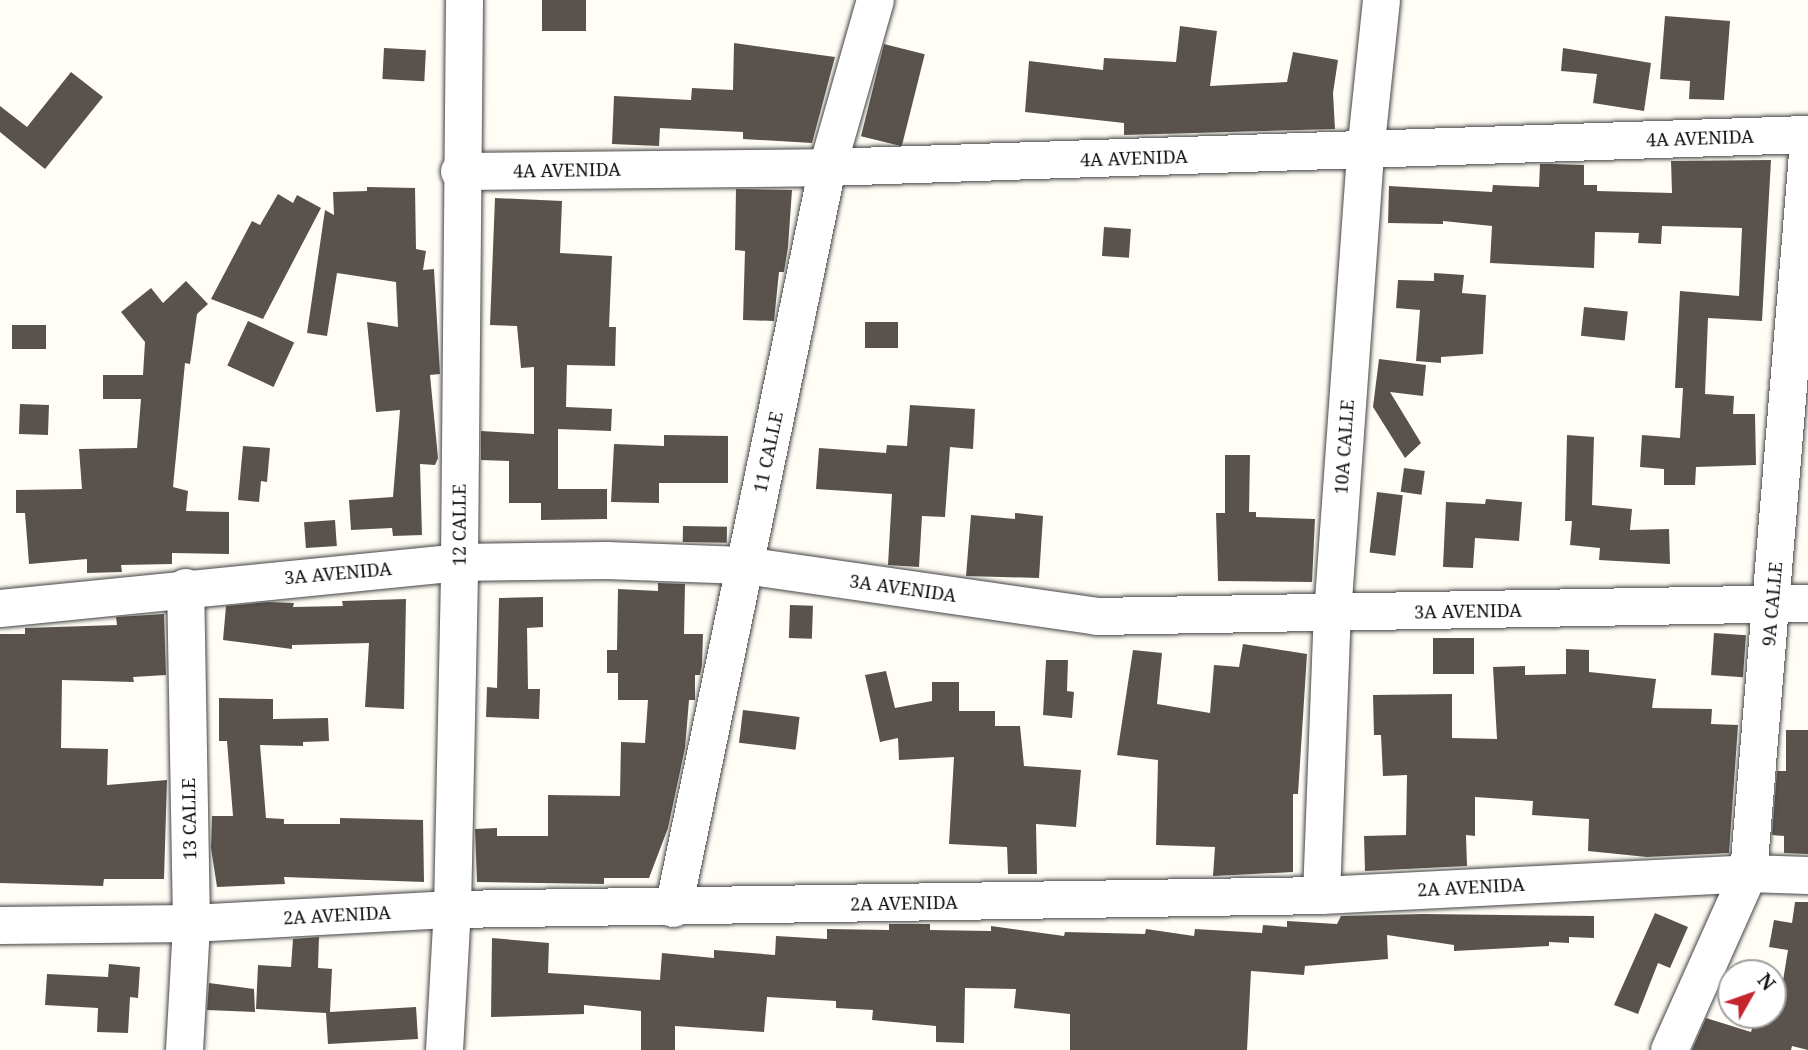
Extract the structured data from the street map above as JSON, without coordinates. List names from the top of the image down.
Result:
{
  "streets": {
    "street": [
      "4A AVENIDA",
      "10A CALLE",
      "11 CALLE",
      "12 CALLE",
      "3A AVENIDA",
      "9A CALLE",
      "13 CALLE",
      "2A AVENIDA"
    ]
  },
  "crossings": [
    ["4A AVENIDA", "10A CALLE"],
    ["4A AVENIDA", "11 CALLE"],
    ["4A AVENIDA", "12 CALLE"],
    ["10A CALLE", "3A AVENIDA"],
    ["10A CALLE", "2A AVENIDA"],
    ["11 CALLE", "3A AVENIDA"],
    ["11 CALLE", "2A AVENIDA"],
    ["12 CALLE", "3A AVENIDA"],
    ["12 CALLE", "2A AVENIDA"],
    ["3A AVENIDA", "9A CALLE"],
    ["3A AVENIDA", "13 CALLE"],
    ["9A CALLE", "2A AVENIDA"],
    ["13 CALLE", "2A AVENIDA"]
  ],
  "north": "top right"
}
